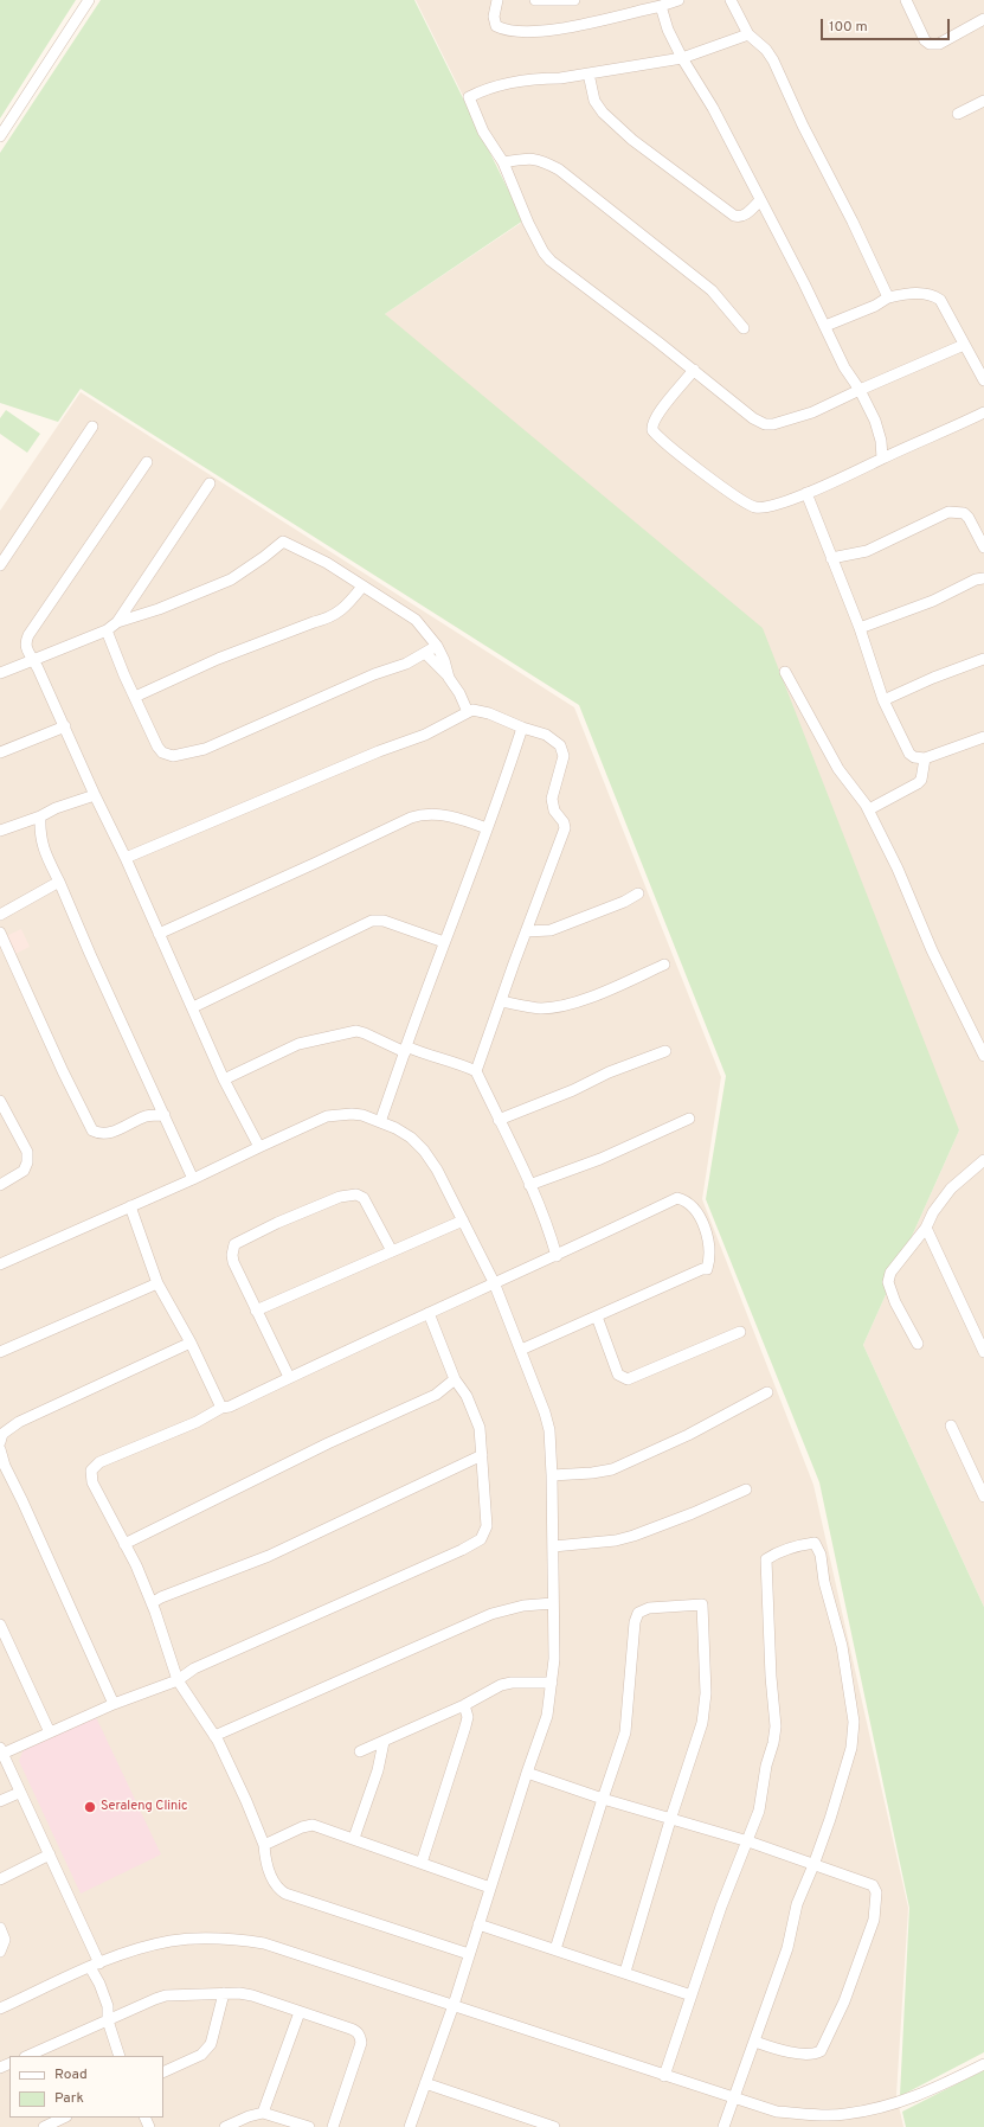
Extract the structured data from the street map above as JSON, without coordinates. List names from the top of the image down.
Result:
{
  "places": ["Seraleng Clinic"],
  "legend": ["Road", "Park"],
  "scale_bar": "100 m"
}
